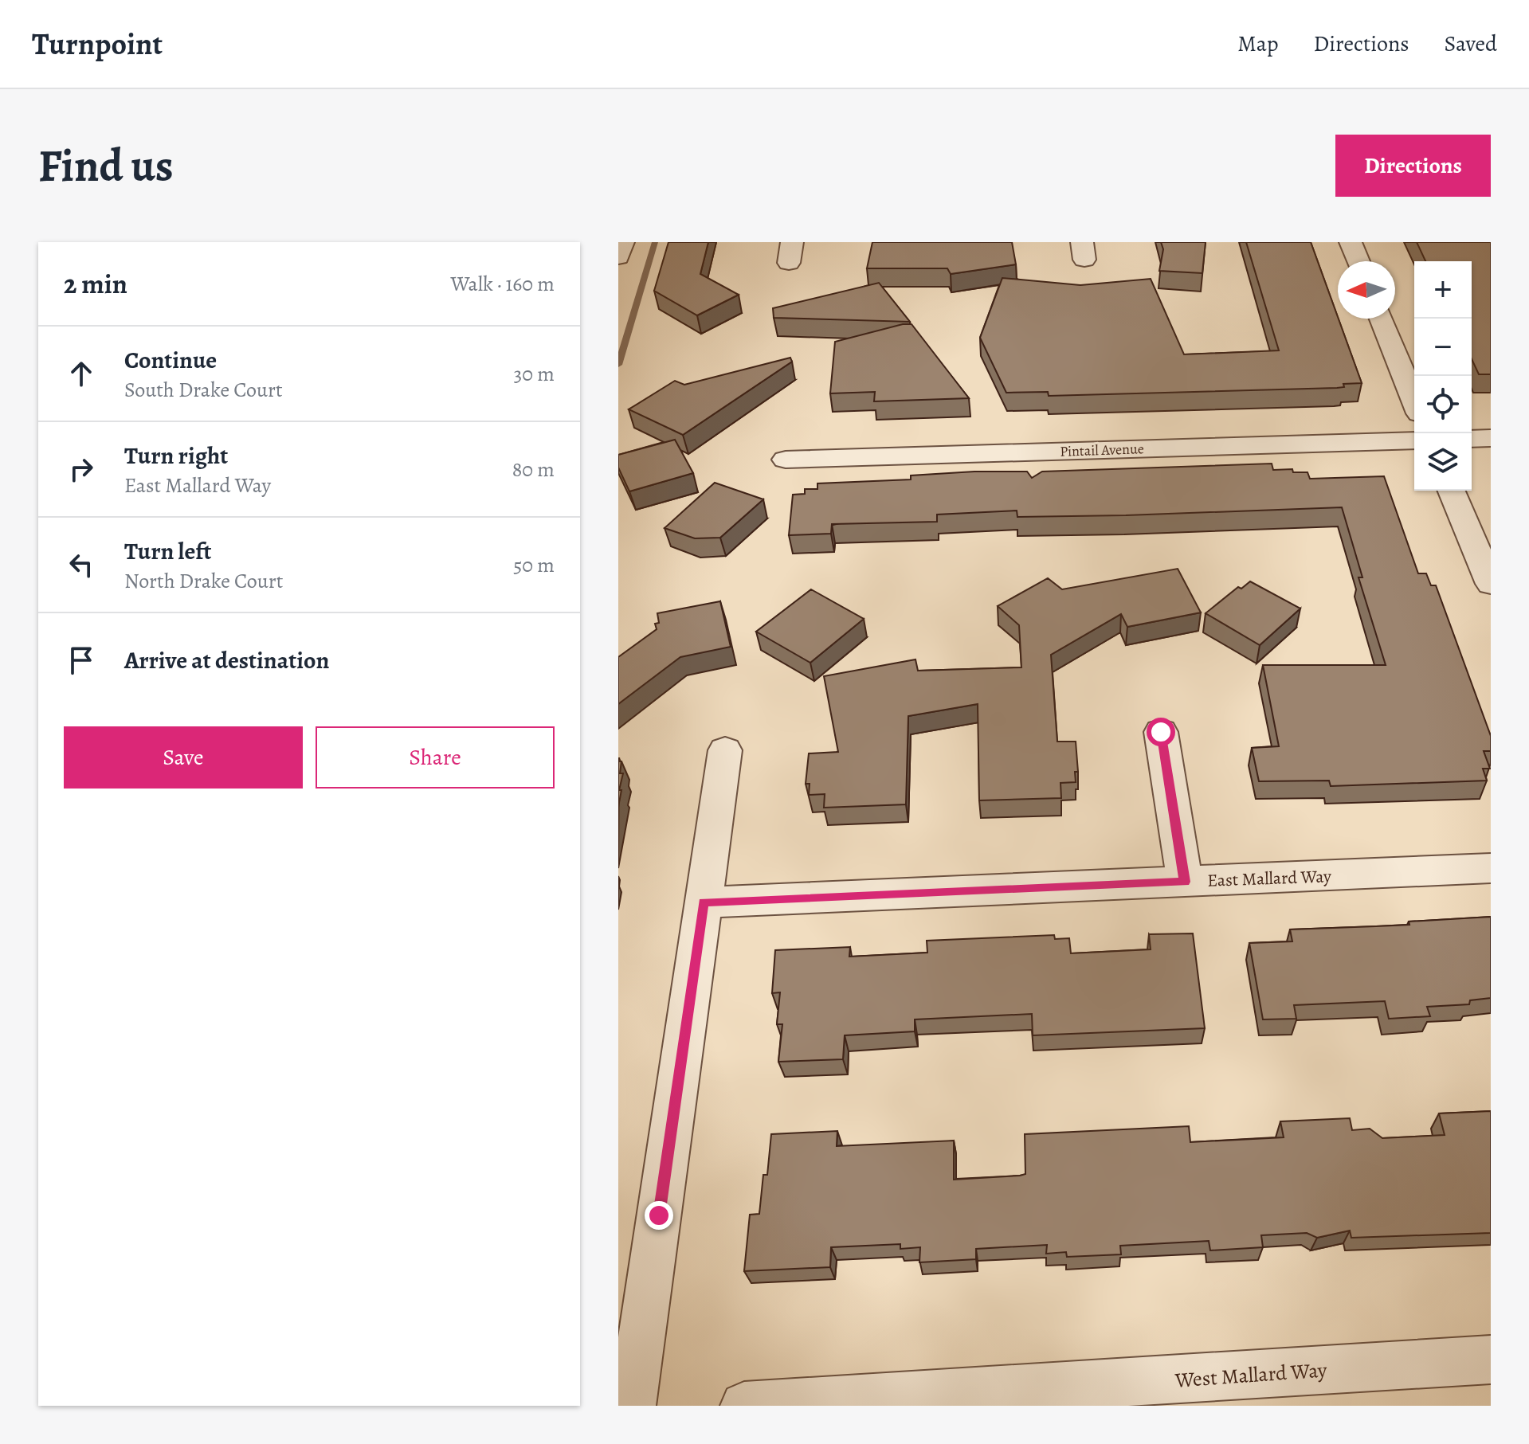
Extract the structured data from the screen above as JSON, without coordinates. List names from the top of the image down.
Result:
{
  "streets": {
    "street": ["Pintail Avenue", "East Mallard Way", "West Mallard Way"]
  },
  "north": "left",
  "page": {
    "header": "Turnpoint",
    "nav": ["Map", "Directions", "Saved"],
    "buttons": [
      "Directions",
      ["Save", "Share"]
    ],
    "title": "Find us",
    "heading": ["2 min", "Walk · 160 m"],
    "map_buttons": ["+", "−"],
    "list": [
      ["Continue", "South Drake Court", "30 m"],
      ["Turn right", "East Mallard Way", "80 m"],
      ["Turn left", "North Drake Court", "50 m"],
      "Arrive at destination"
    ]
  }
}
